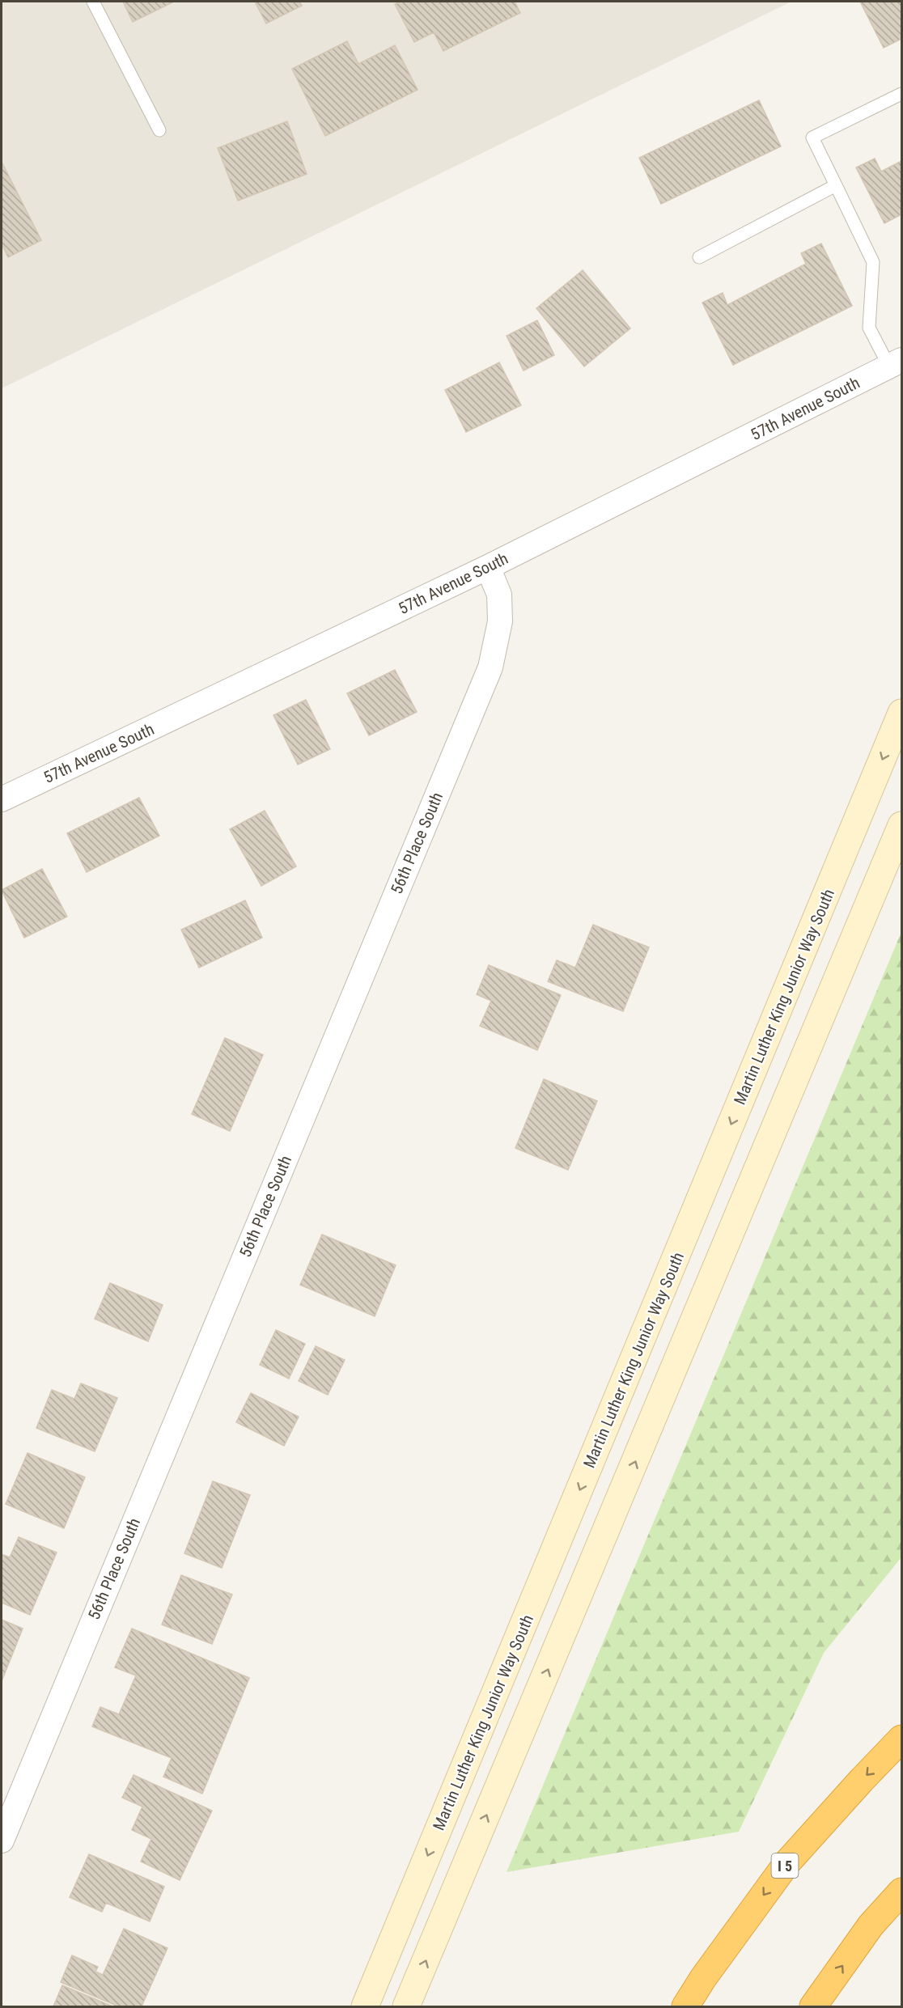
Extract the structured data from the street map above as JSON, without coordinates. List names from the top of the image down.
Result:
{
  "streets": {
    "highway": ["I 5"],
    "main road": ["Martin Luther King Junior Way South"],
    "street": ["57th Avenue South", "56th Place South"]
  },
  "crossings": [
    ["57th Avenue South", "56th Place South"]
  ]
}
